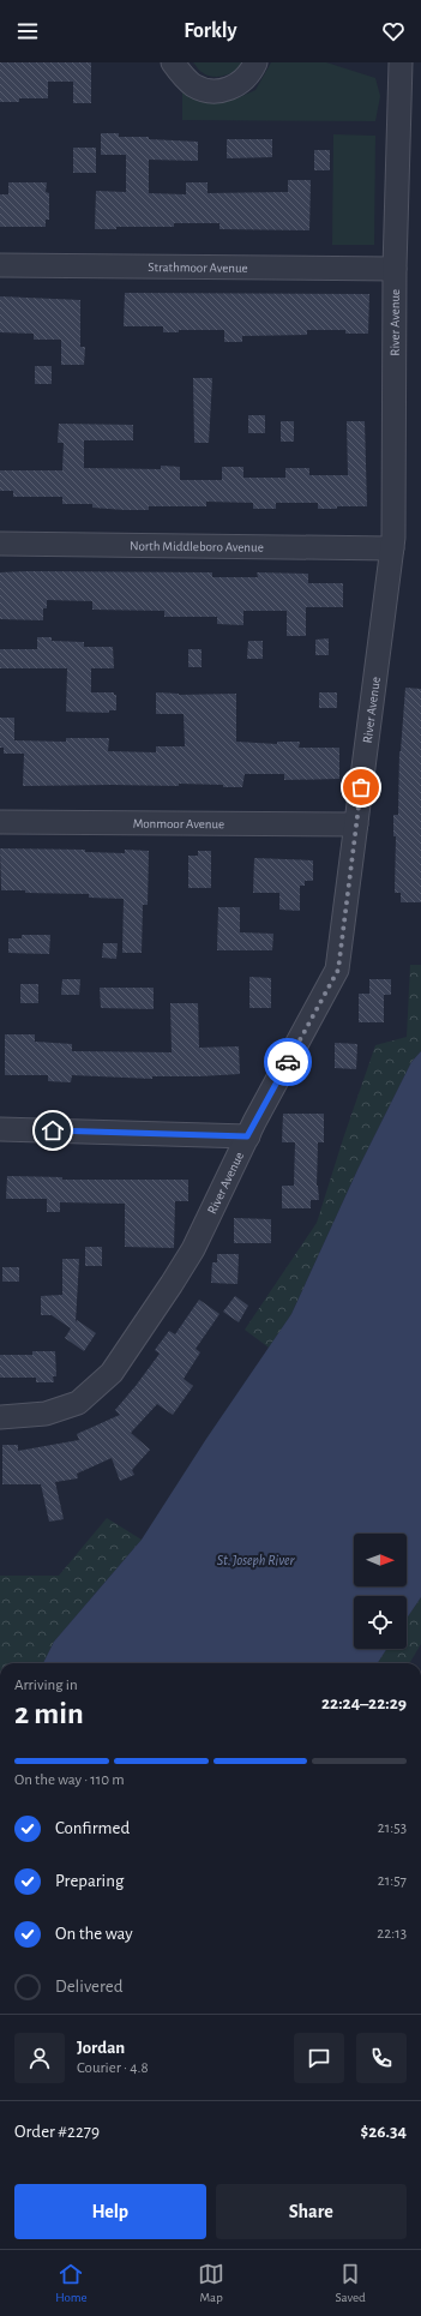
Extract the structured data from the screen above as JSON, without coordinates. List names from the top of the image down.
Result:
{
  "streets": {
    "street": [
      "Strathmoor Avenue",
      "River Avenue",
      "North Middleboro Avenue",
      "Monmoor Avenue"
    ]
  },
  "crossings": [
    ["Strathmoor Avenue", "River Avenue"],
    ["River Avenue", "North Middleboro Avenue"],
    ["River Avenue", "Monmoor Avenue"]
  ],
  "water": ["St. Joseph River"],
  "north": "right",
  "page": {
    "header": "Forkly",
    "heading": ["2 min", "Arriving in", "22:24–22:29"],
    "panel": [
      "Jordan",
      "Courier · 4.8",
      "Order #2279",
      "$26.34"
    ],
    "bar": "On the way · 110 m",
    "list": [
      ["Confirmed", "21:53"],
      ["Preparing", "21:57"],
      ["On the way", "22:13"],
      "Delivered"
    ],
    "buttons": ["Help", "Share"],
    "tabs": ["Home", "Map", "Saved"]
  }
}
